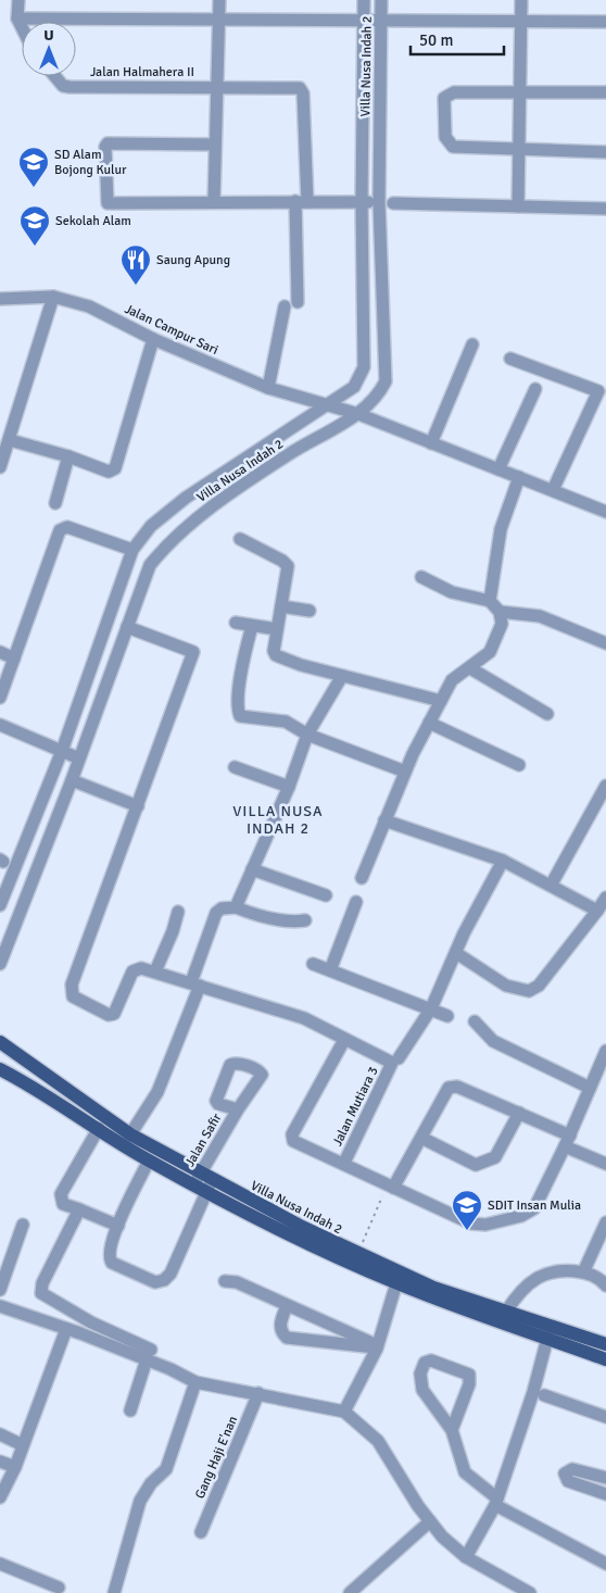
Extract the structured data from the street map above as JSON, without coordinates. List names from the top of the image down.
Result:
{
  "streets": {
    "main road": ["Villa Nusa Indah 2"],
    "street": [
      "Jalan Halmahera II",
      "Jalan Campur Sari",
      "Jalan Mutiara 3",
      "Jalan Safir",
      "Gang Haji E'nan"
    ]
  },
  "crossings": [
    ["Villa Nusa Indah 2", "Jalan Campur Sari"],
    ["Villa Nusa Indah 2", "Jalan Safir"]
  ],
  "districts": ["VILLA NUSA INDAH 2"],
  "places": {
    "school or university": ["SD Alam Bojong Kulur", "Sekolah Alam", "SDIT Insan Mulia"],
    "restaurant": ["Saung Apung"]
  },
  "scale_bar": "50 m",
  "north": "top"
}
